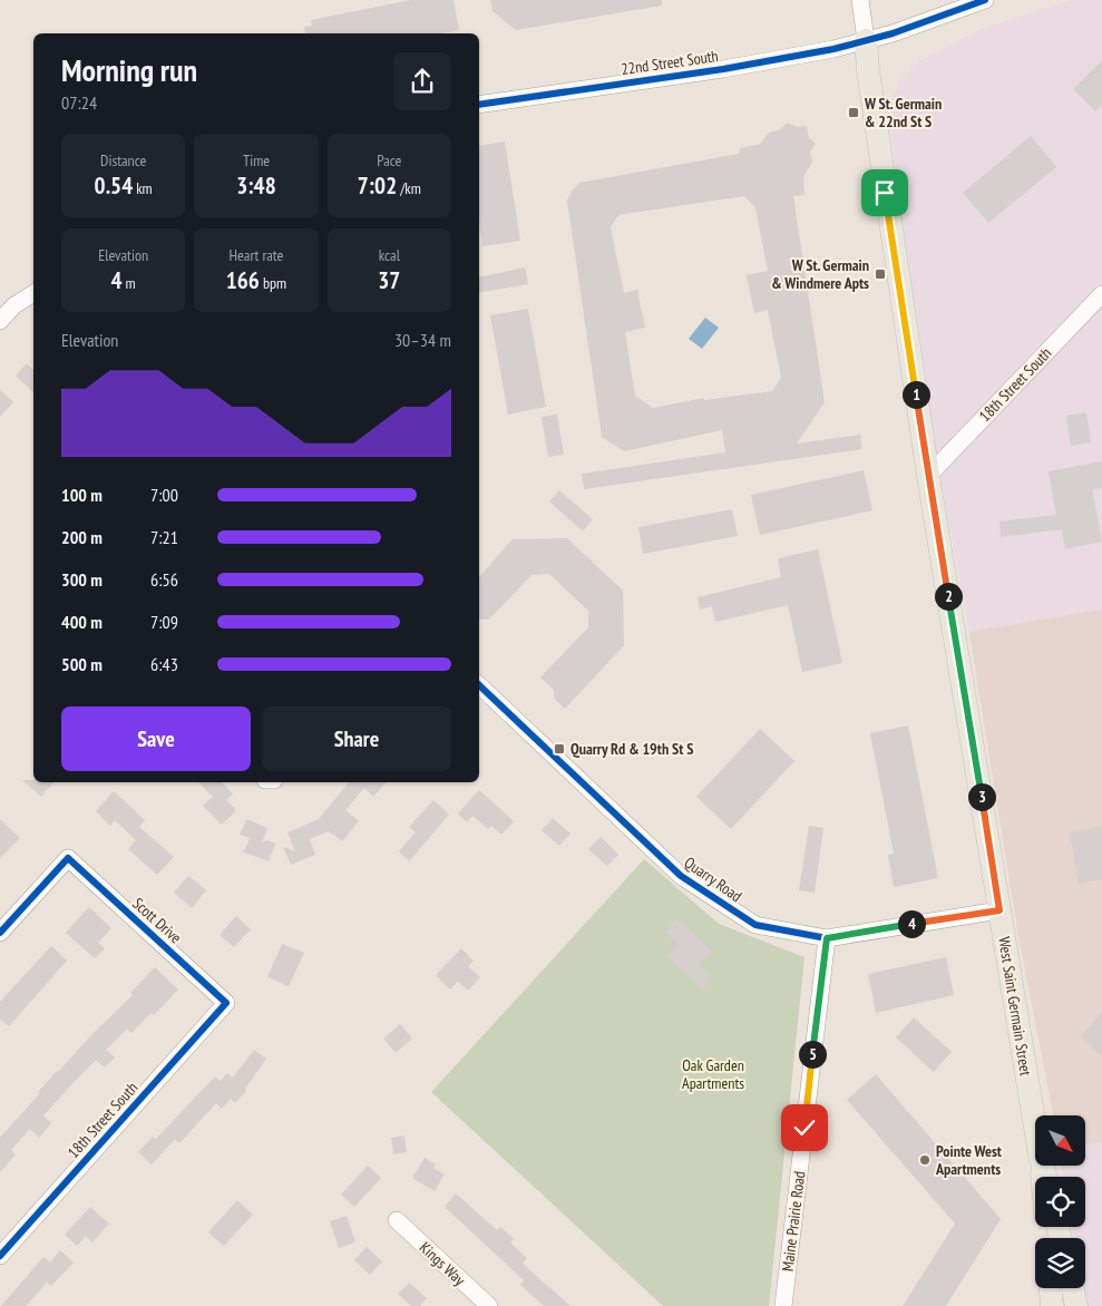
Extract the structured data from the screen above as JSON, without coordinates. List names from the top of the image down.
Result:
{
  "streets": {
    "main road": ["West Saint Germain Street"],
    "street": [
      "22nd Street South",
      "18th Street South",
      "Quarry Road",
      "Scott Drive",
      "Maine Prairie Road",
      "Kings Way"
    ]
  },
  "crossings": [
    ["22nd Street South", "West Saint Germain Street"],
    ["18th Street South", "Scott Drive"],
    ["18th Street South", "West Saint Germain Street"],
    ["Quarry Road", "West Saint Germain Street"],
    ["Quarry Road", "Maine Prairie Road"]
  ],
  "parks": ["Oak Garden Apartments"],
  "places": {
    "transit": ["W St. Germain & 22nd St S", "W St. Germain & Windmere Apts", "Quarry Rd & 19th St S"],
    "other": ["Pointe West Apartments"]
  },
  "north": "bottom right",
  "page": {
    "heading": ["Morning run", "07:24"],
    "stats": [
      ["Distance", "0.54 km"],
      ["Time", "3:48"],
      ["Pace", "7:02 /km"],
      ["Elevation", "4 m"],
      ["Heart rate", "166 bpm"],
      ["kcal", "37"]
    ],
    "chart": ["Elevation", "30–34 m"],
    "pins": [
      "1",
      "2",
      "3",
      "4",
      "5"
    ],
    "list": [
      {
        "name": "100 m",
        "note": "7:00"
      },
      {
        "name": "200 m",
        "note": "7:21"
      },
      {
        "name": "300 m",
        "note": "6:56"
      },
      {
        "name": "400 m",
        "note": "7:09"
      },
      {
        "name": "500 m",
        "note": "6:43"
      }
    ],
    "buttons": ["Save", "Share"]
  }
}
